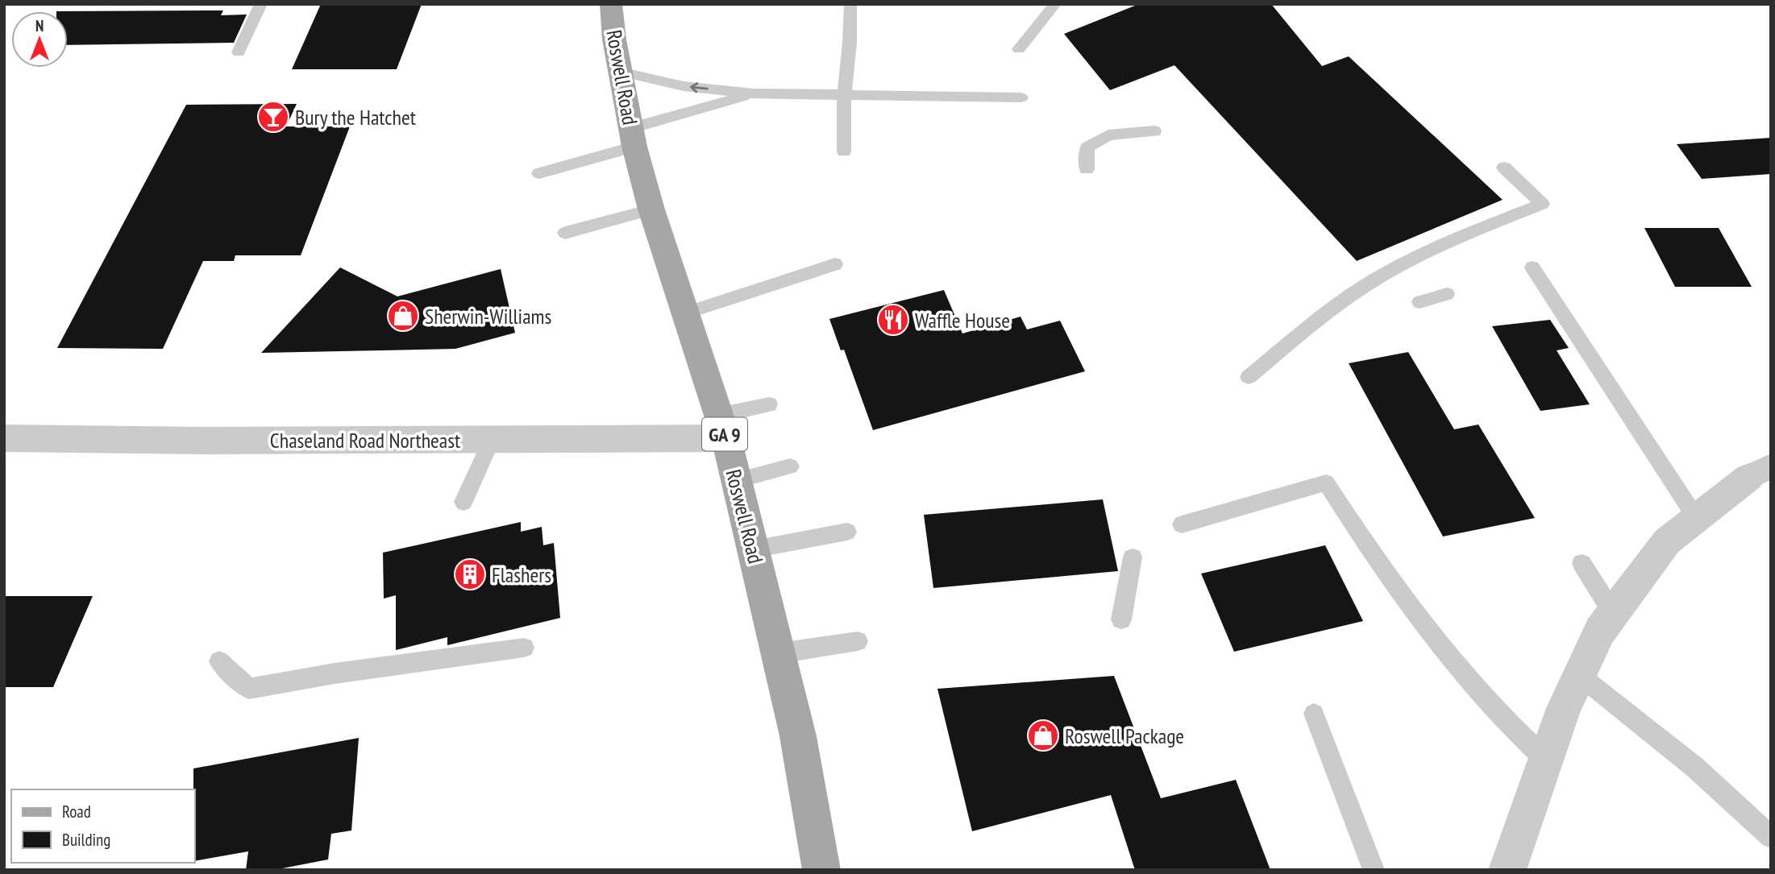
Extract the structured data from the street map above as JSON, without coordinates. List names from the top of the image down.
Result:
{
  "streets": {
    "main road": ["Roswell Road", "GA 9"],
    "street": ["Chaseland Road Northeast"]
  },
  "crossings": [
    ["Roswell Road", "Chaseland Road Northeast"]
  ],
  "places": {
    "bar": ["Bury the Hatchet"],
    "shop": ["Sherwin-Williams", "Roswell Package"],
    "restaurant": ["Waffle House"],
    "building": ["Flashers"]
  },
  "legend": ["Road", "Building"],
  "north": "top"
}
